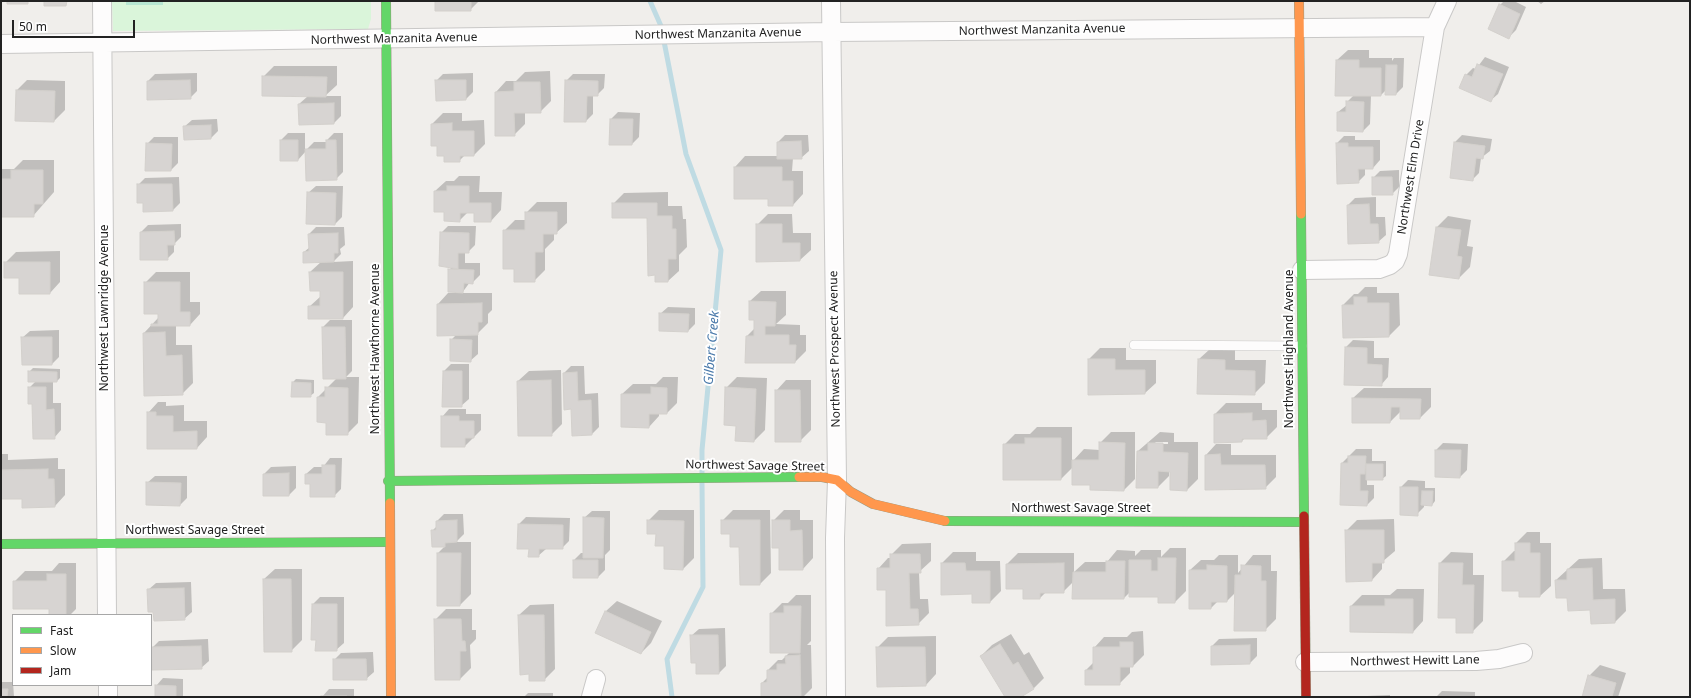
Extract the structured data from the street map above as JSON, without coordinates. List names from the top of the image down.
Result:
{
  "streets": {
    "street": [
      "Northwest Manzanita Avenue",
      "Northwest Elm Drive",
      "Northwest Lawnridge Avenue",
      "Northwest Hawthorne Avenue",
      "Northwest Prospect Avenue",
      "Northwest Highland Avenue",
      "Northwest Savage Street",
      "Northwest Hewitt Lane"
    ]
  },
  "crossings": [
    ["Northwest Manzanita Avenue", "Northwest Elm Drive"],
    ["Northwest Manzanita Avenue", "Northwest Lawnridge Avenue"],
    ["Northwest Manzanita Avenue", "Northwest Hawthorne Avenue"],
    ["Northwest Manzanita Avenue", "Northwest Prospect Avenue"],
    ["Northwest Manzanita Avenue", "Northwest Highland Avenue"],
    ["Northwest Elm Drive", "Northwest Highland Avenue"],
    ["Northwest Lawnridge Avenue", "Northwest Savage Street"],
    ["Northwest Hawthorne Avenue", "Northwest Savage Street"],
    ["Northwest Prospect Avenue", "Northwest Savage Street"],
    ["Northwest Highland Avenue", "Northwest Savage Street"],
    ["Northwest Highland Avenue", "Northwest Hewitt Lane"]
  ],
  "water": ["Gilbert Creek"],
  "legend": ["Fast", "Slow", "Jam"],
  "scale_bar": "50 m"
}
